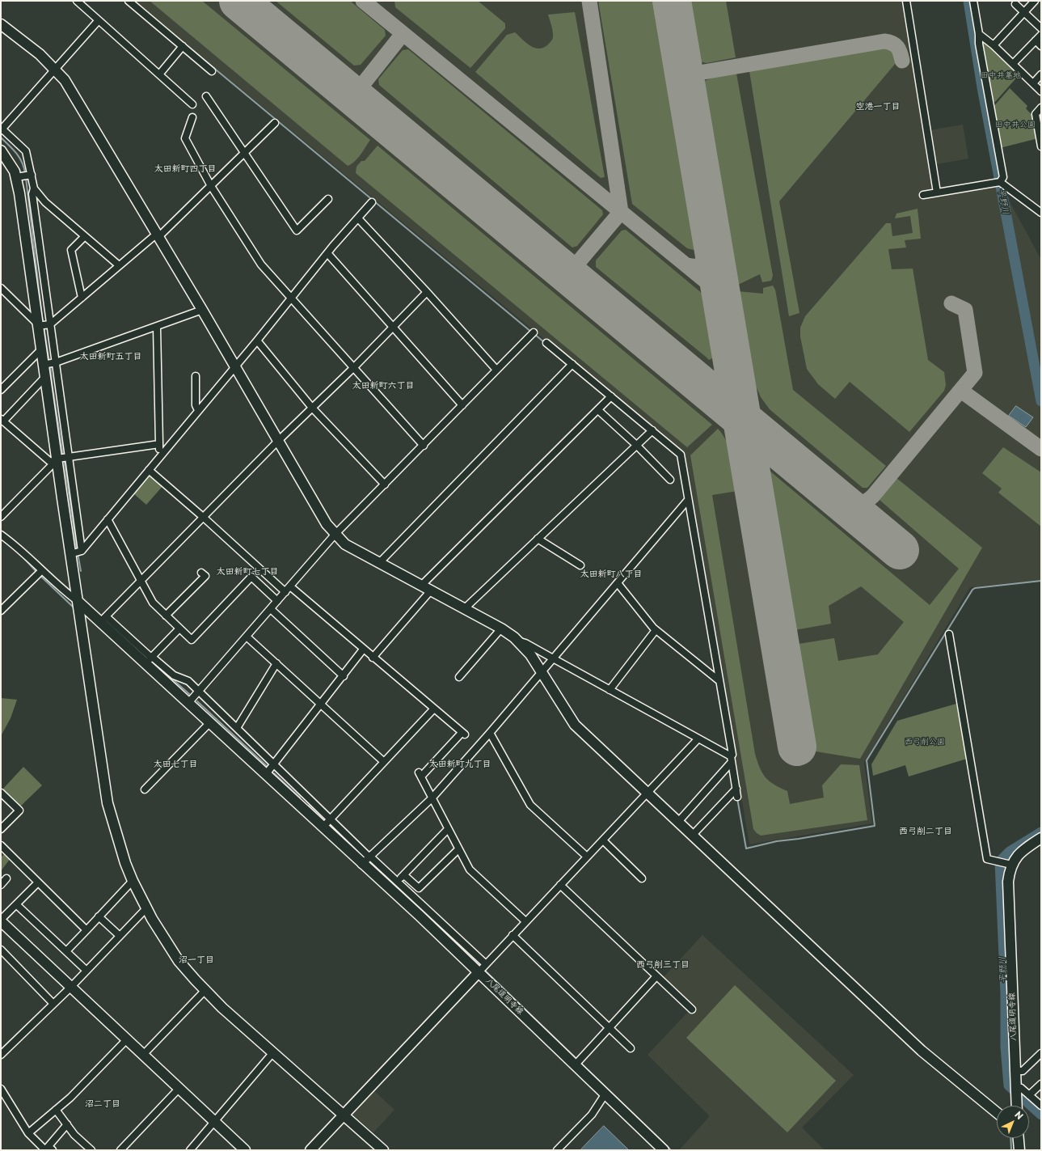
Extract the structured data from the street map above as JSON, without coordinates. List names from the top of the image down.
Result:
{
  "streets": {
    "street": ["八尾道明寺線"]
  },
  "districts": [
    "空港一丁目",
    "太田新町四丁目",
    "太田新町五丁目",
    "太田新町六丁目",
    "太田新町七丁目",
    "太田新町八丁目",
    "太田七丁目",
    "太田新町九丁目",
    "西弓削二丁目",
    "沼一丁目",
    "西弓削三丁目",
    "沼二丁目"
  ],
  "water": ["平野川"],
  "parks": ["田中井墓地", "田中井公園", "西弓削公園"],
  "north": "top right"
}
